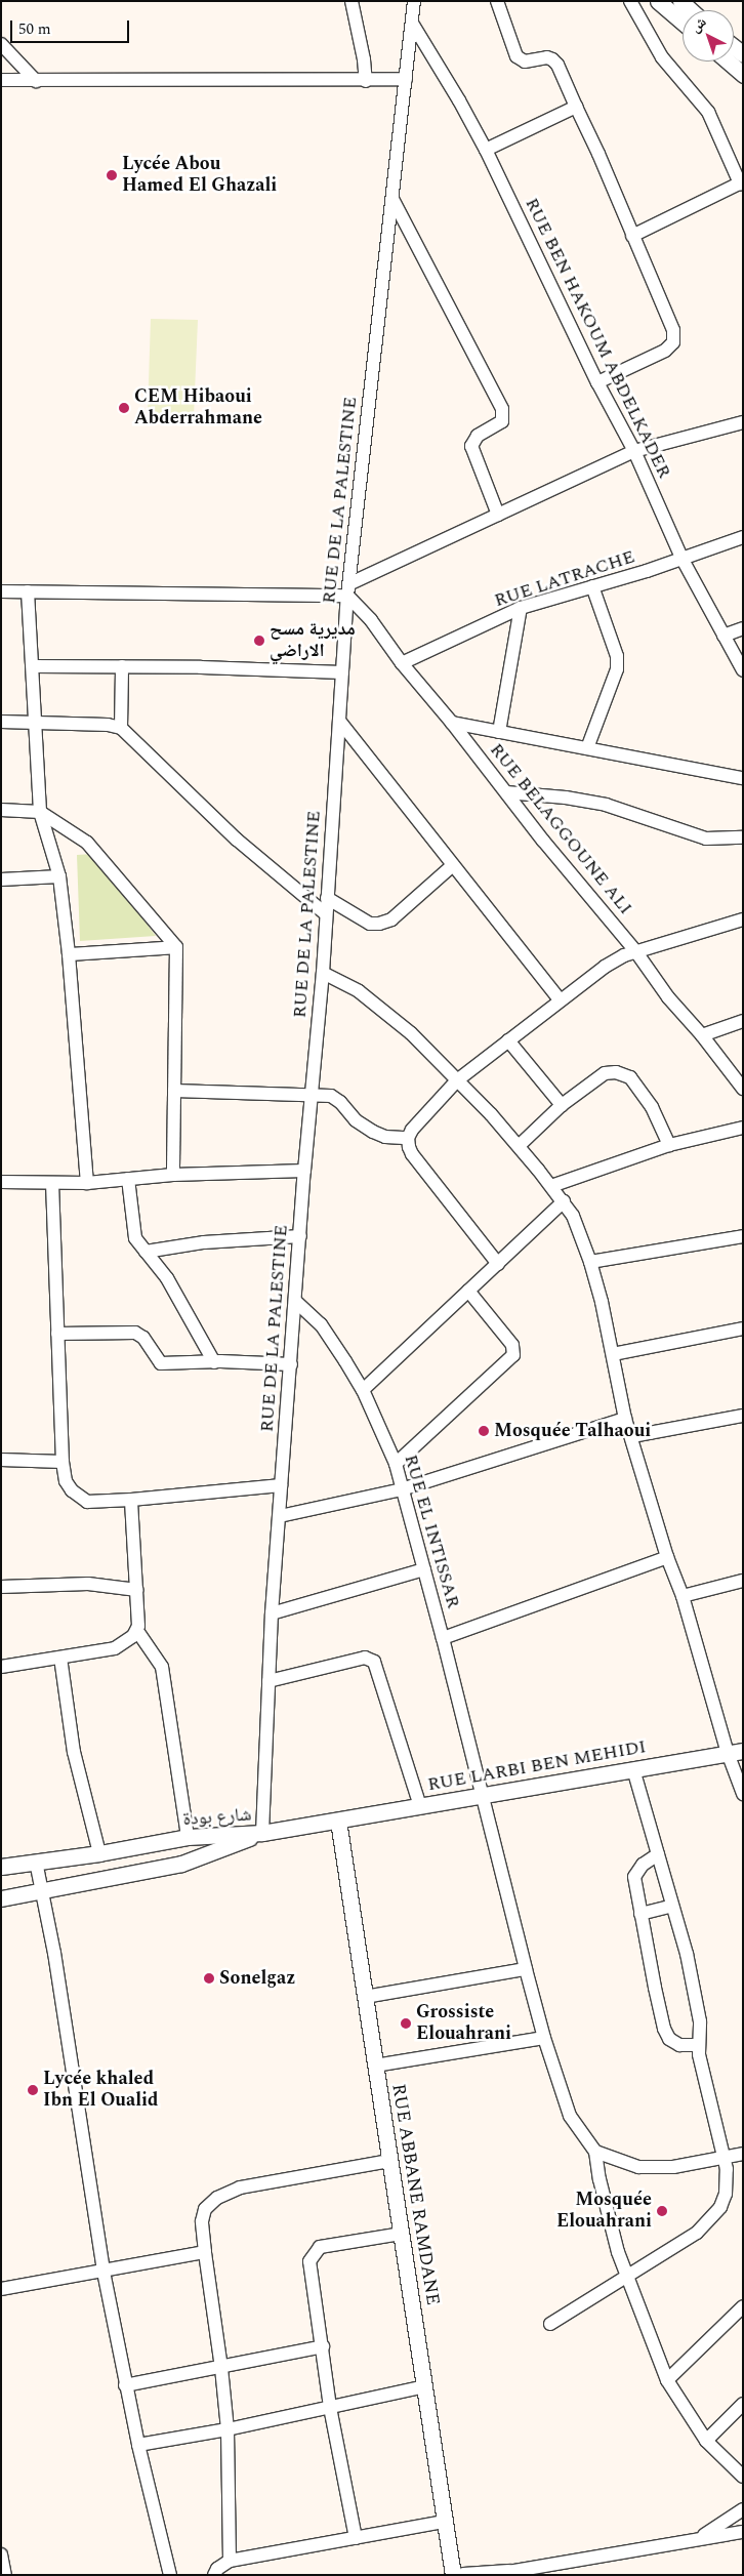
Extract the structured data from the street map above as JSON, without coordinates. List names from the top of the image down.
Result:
{
  "streets": {
    "street": [
      "RUE BEN HAKOUM ABDELKADER",
      "RUE DE LA PALESTINE",
      "RUE LATRACHE",
      "RUE BELAGGOUNE ALI",
      "RUE EL INTISSAR",
      "RUE LARBI BEN MEHIDI",
      "شارع بودة",
      "RUE ABBANE RAMDANE"
    ]
  },
  "crossings": [
    ["RUE BEN HAKOUM ABDELKADER", "RUE DE LA PALESTINE"],
    ["RUE BEN HAKOUM ABDELKADER", "RUE LATRACHE"],
    ["RUE DE LA PALESTINE", "RUE BELAGGOUNE ALI"],
    ["RUE DE LA PALESTINE", "RUE EL INTISSAR"],
    ["RUE DE LA PALESTINE", "RUE LARBI BEN MEHIDI"],
    ["RUE DE LA PALESTINE", "شارع بودة"],
    ["RUE LATRACHE", "RUE BELAGGOUNE ALI"],
    ["RUE EL INTISSAR", "RUE LARBI BEN MEHIDI"],
    ["RUE LARBI BEN MEHIDI", "شارع بودة"],
    ["RUE LARBI BEN MEHIDI", "RUE ABBANE RAMDANE"]
  ],
  "places": [
    "Lycée Abou Hamed El Ghazali",
    "CEM Hibaoui Abderrahmane",
    "مديرية مسح الاراضي",
    "Mosquée Talhaoui",
    "Sonelgaz",
    "Grossiste Elouahrani",
    "Lycée khaled Ibn El Oualid",
    "Mosquée Elouahrani"
  ],
  "scale_bar": "50 m",
  "north": "top left"
}
